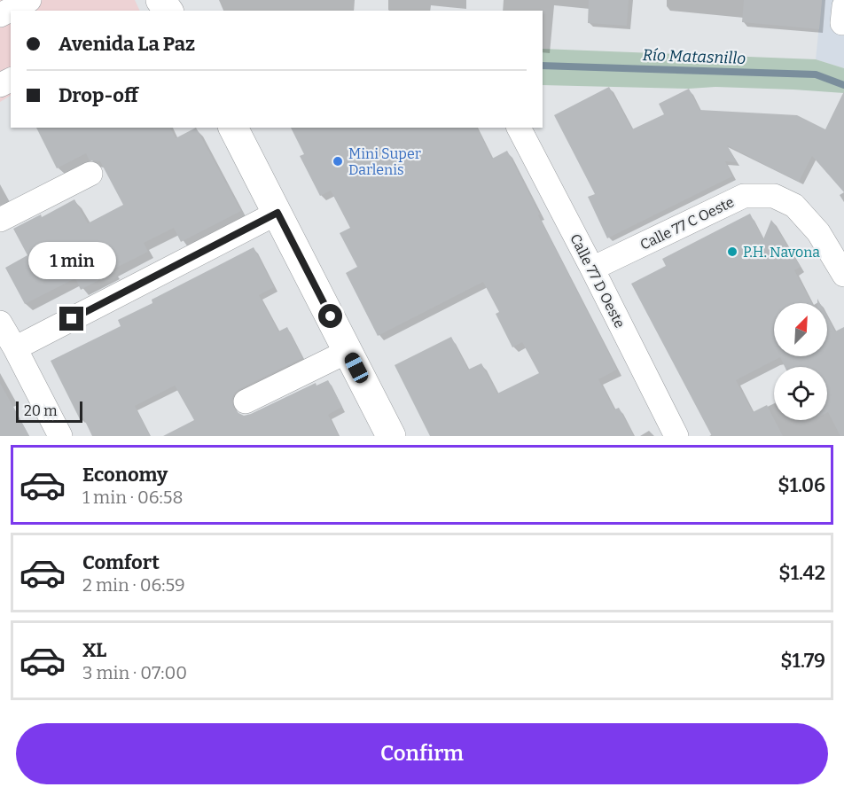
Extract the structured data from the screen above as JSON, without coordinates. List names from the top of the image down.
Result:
{
  "streets": {
    "street": ["Calle 77 C Oeste", "Calle 77 D Oeste"]
  },
  "crossings": [
    ["Calle 77 C Oeste", "Calle 77 D Oeste"]
  ],
  "water": ["Río Matasnillo"],
  "places": ["Mini Super Darlenis", "P.H. Navona"],
  "scale_bar": "20 m",
  "north": "top right",
  "page": {
    "banner": ["Avenida La Paz", "Drop-off"],
    "bubble": "1 min",
    "scale": "20 m",
    "list": [
      {
        "name": "Economy",
        "note": "1 min · 06:58",
        "value": "$1.06"
      },
      {
        "name": "Comfort",
        "note": "2 min · 06:59",
        "value": "$1.42"
      },
      {
        "name": "XL",
        "note": "3 min · 07:00",
        "value": "$1.79"
      }
    ],
    "buttons": "Confirm"
  }
}
